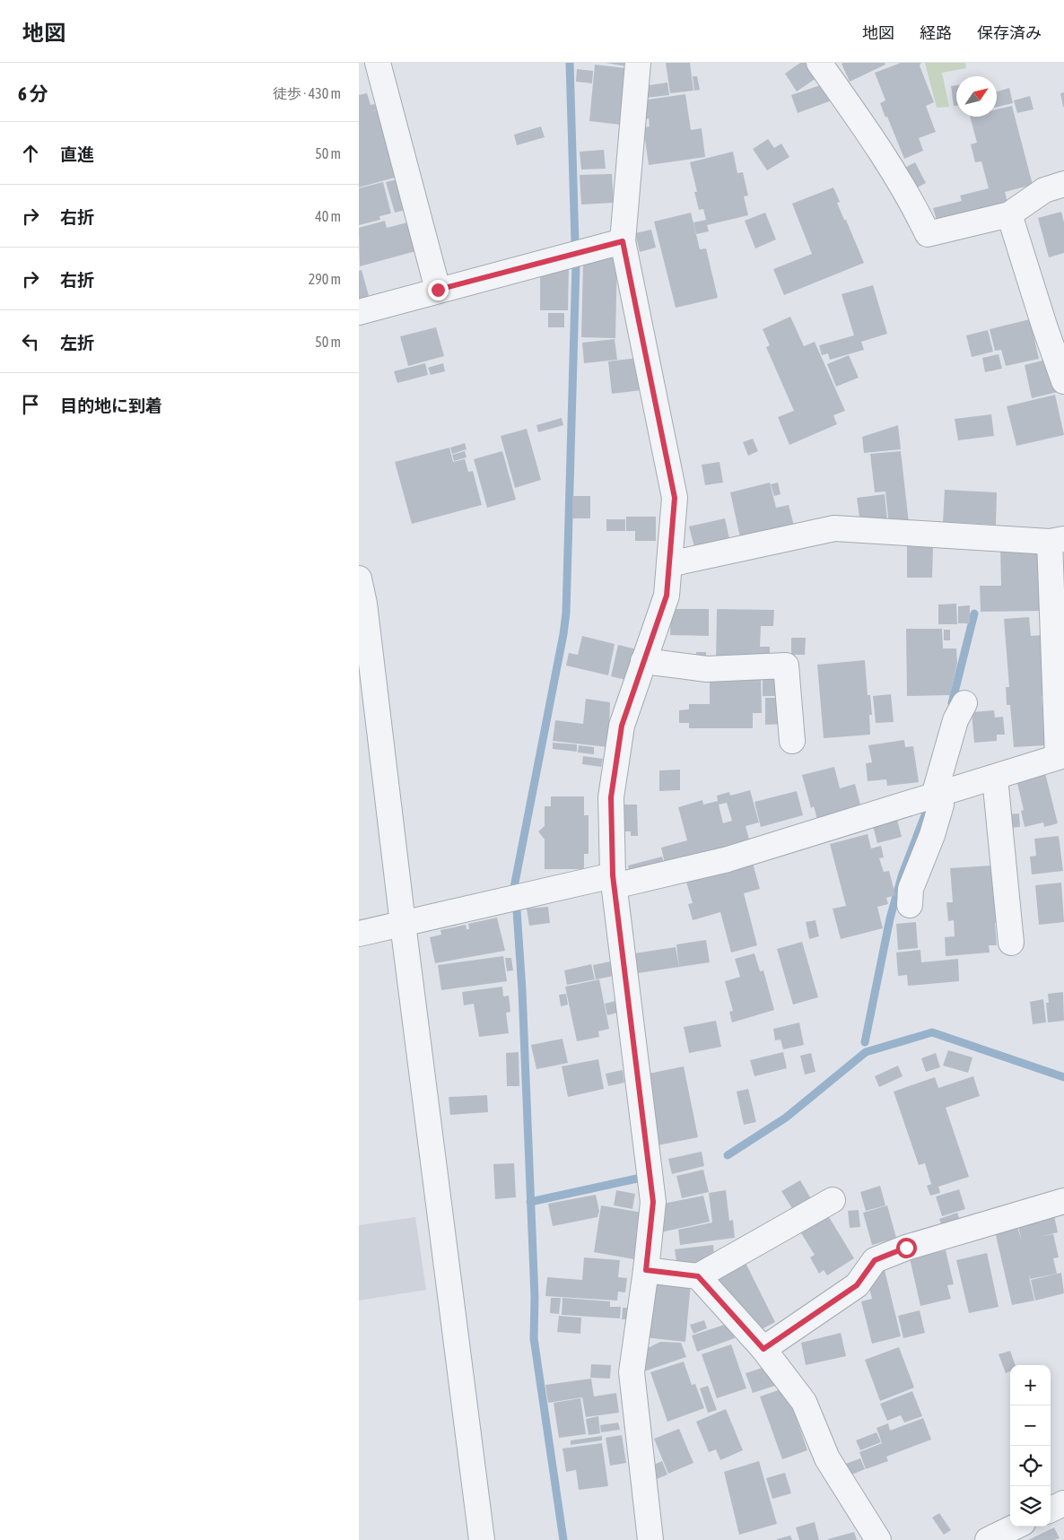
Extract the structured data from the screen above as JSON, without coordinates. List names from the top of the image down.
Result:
{
  "north": "top right",
  "page": {
    "header": "地図",
    "nav": ["地図", "経路", "保存済み"],
    "heading": ["6 分", "徒歩 · 430 m"],
    "list": [
      ["直進", "50 m"],
      ["右折", "40 m"],
      ["右折", "290 m"],
      ["左折", "50 m"],
      "目的地に到着"
    ],
    "map_buttons": ["+", "−"]
  }
}
